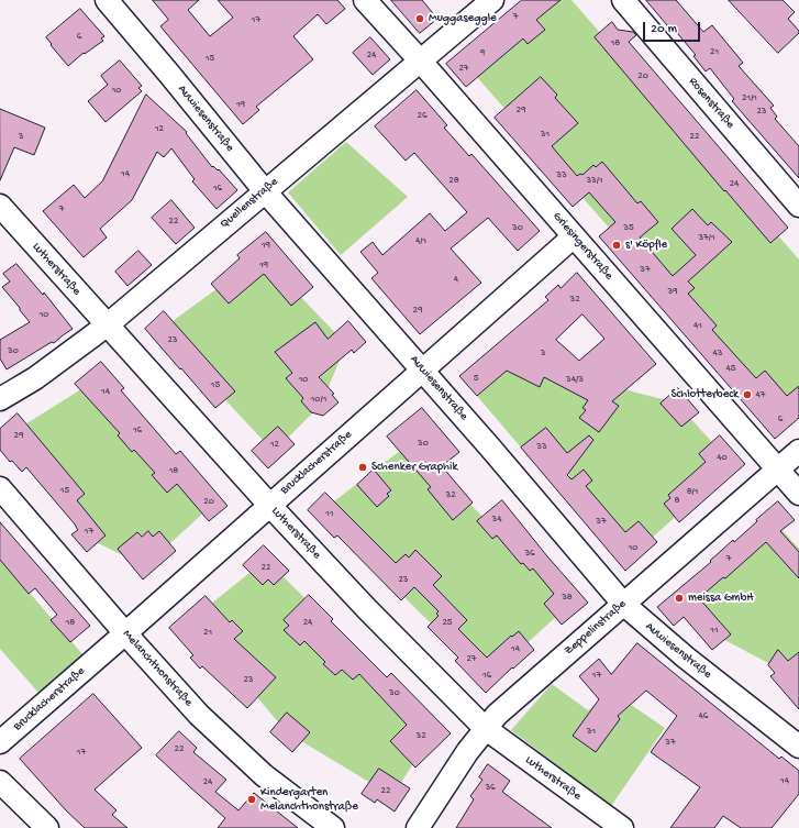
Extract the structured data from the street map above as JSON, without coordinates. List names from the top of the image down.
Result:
{
  "streets": {
    "street": [
      "Rosenstraße",
      "Auwiesenstraße",
      "Quellenstraße",
      "Griesingerstraße",
      "Lutherstraße",
      "Brucklacherstraße",
      "Zeppelinstraße",
      "Melanchthonstraße"
    ]
  },
  "crossings": [
    ["Auwiesenstraße", "Quellenstraße"],
    ["Auwiesenstraße", "Brucklacherstraße"],
    ["Auwiesenstraße", "Zeppelinstraße"],
    ["Quellenstraße", "Griesingerstraße"],
    ["Quellenstraße", "Lutherstraße"],
    ["Griesingerstraße", "Brucklacherstraße"],
    ["Griesingerstraße", "Zeppelinstraße"],
    ["Lutherstraße", "Brucklacherstraße"],
    ["Lutherstraße", "Zeppelinstraße"],
    ["Brucklacherstraße", "Melanchthonstraße"]
  ],
  "places": [
    "Muggaseggle",
    "s' Köpfle",
    "Schlotterbeck",
    "Schenker Graphik",
    "meissa GmbH",
    "Kindergarten Melanchthonstraße"
  ],
  "house_numbers": [
    "7",
    "17",
    "6",
    "18",
    "21",
    "9",
    "24",
    "15",
    "27",
    "20",
    "10",
    "21/1",
    "19",
    "29",
    "23",
    "26",
    "12",
    "31",
    "3",
    "22",
    "14",
    "33",
    "28",
    "33/1",
    "24",
    "16",
    "7",
    "22",
    "30",
    "35",
    "37/1",
    "4/1",
    "19",
    "19",
    "37",
    "4",
    "39",
    "32",
    "29",
    "10",
    "41",
    "23",
    "30",
    "3",
    "43",
    "45",
    "5",
    "10",
    "34/3",
    "15",
    "14",
    "47",
    "10/1",
    "6",
    "16",
    "29",
    "30",
    "12",
    "33",
    "40",
    "18",
    "15",
    "8/1",
    "32",
    "8",
    "20",
    "11",
    "34",
    "37",
    "17",
    "10",
    "36",
    "7",
    "22",
    "23",
    "38",
    "18",
    "24",
    "25",
    "11",
    "21",
    "14",
    "27",
    "16",
    "17",
    "23",
    "30",
    "46",
    "31",
    "32",
    "37",
    "22",
    "17",
    "14",
    "24",
    "36",
    "22"
  ],
  "scale_bar": "20 m"
}
